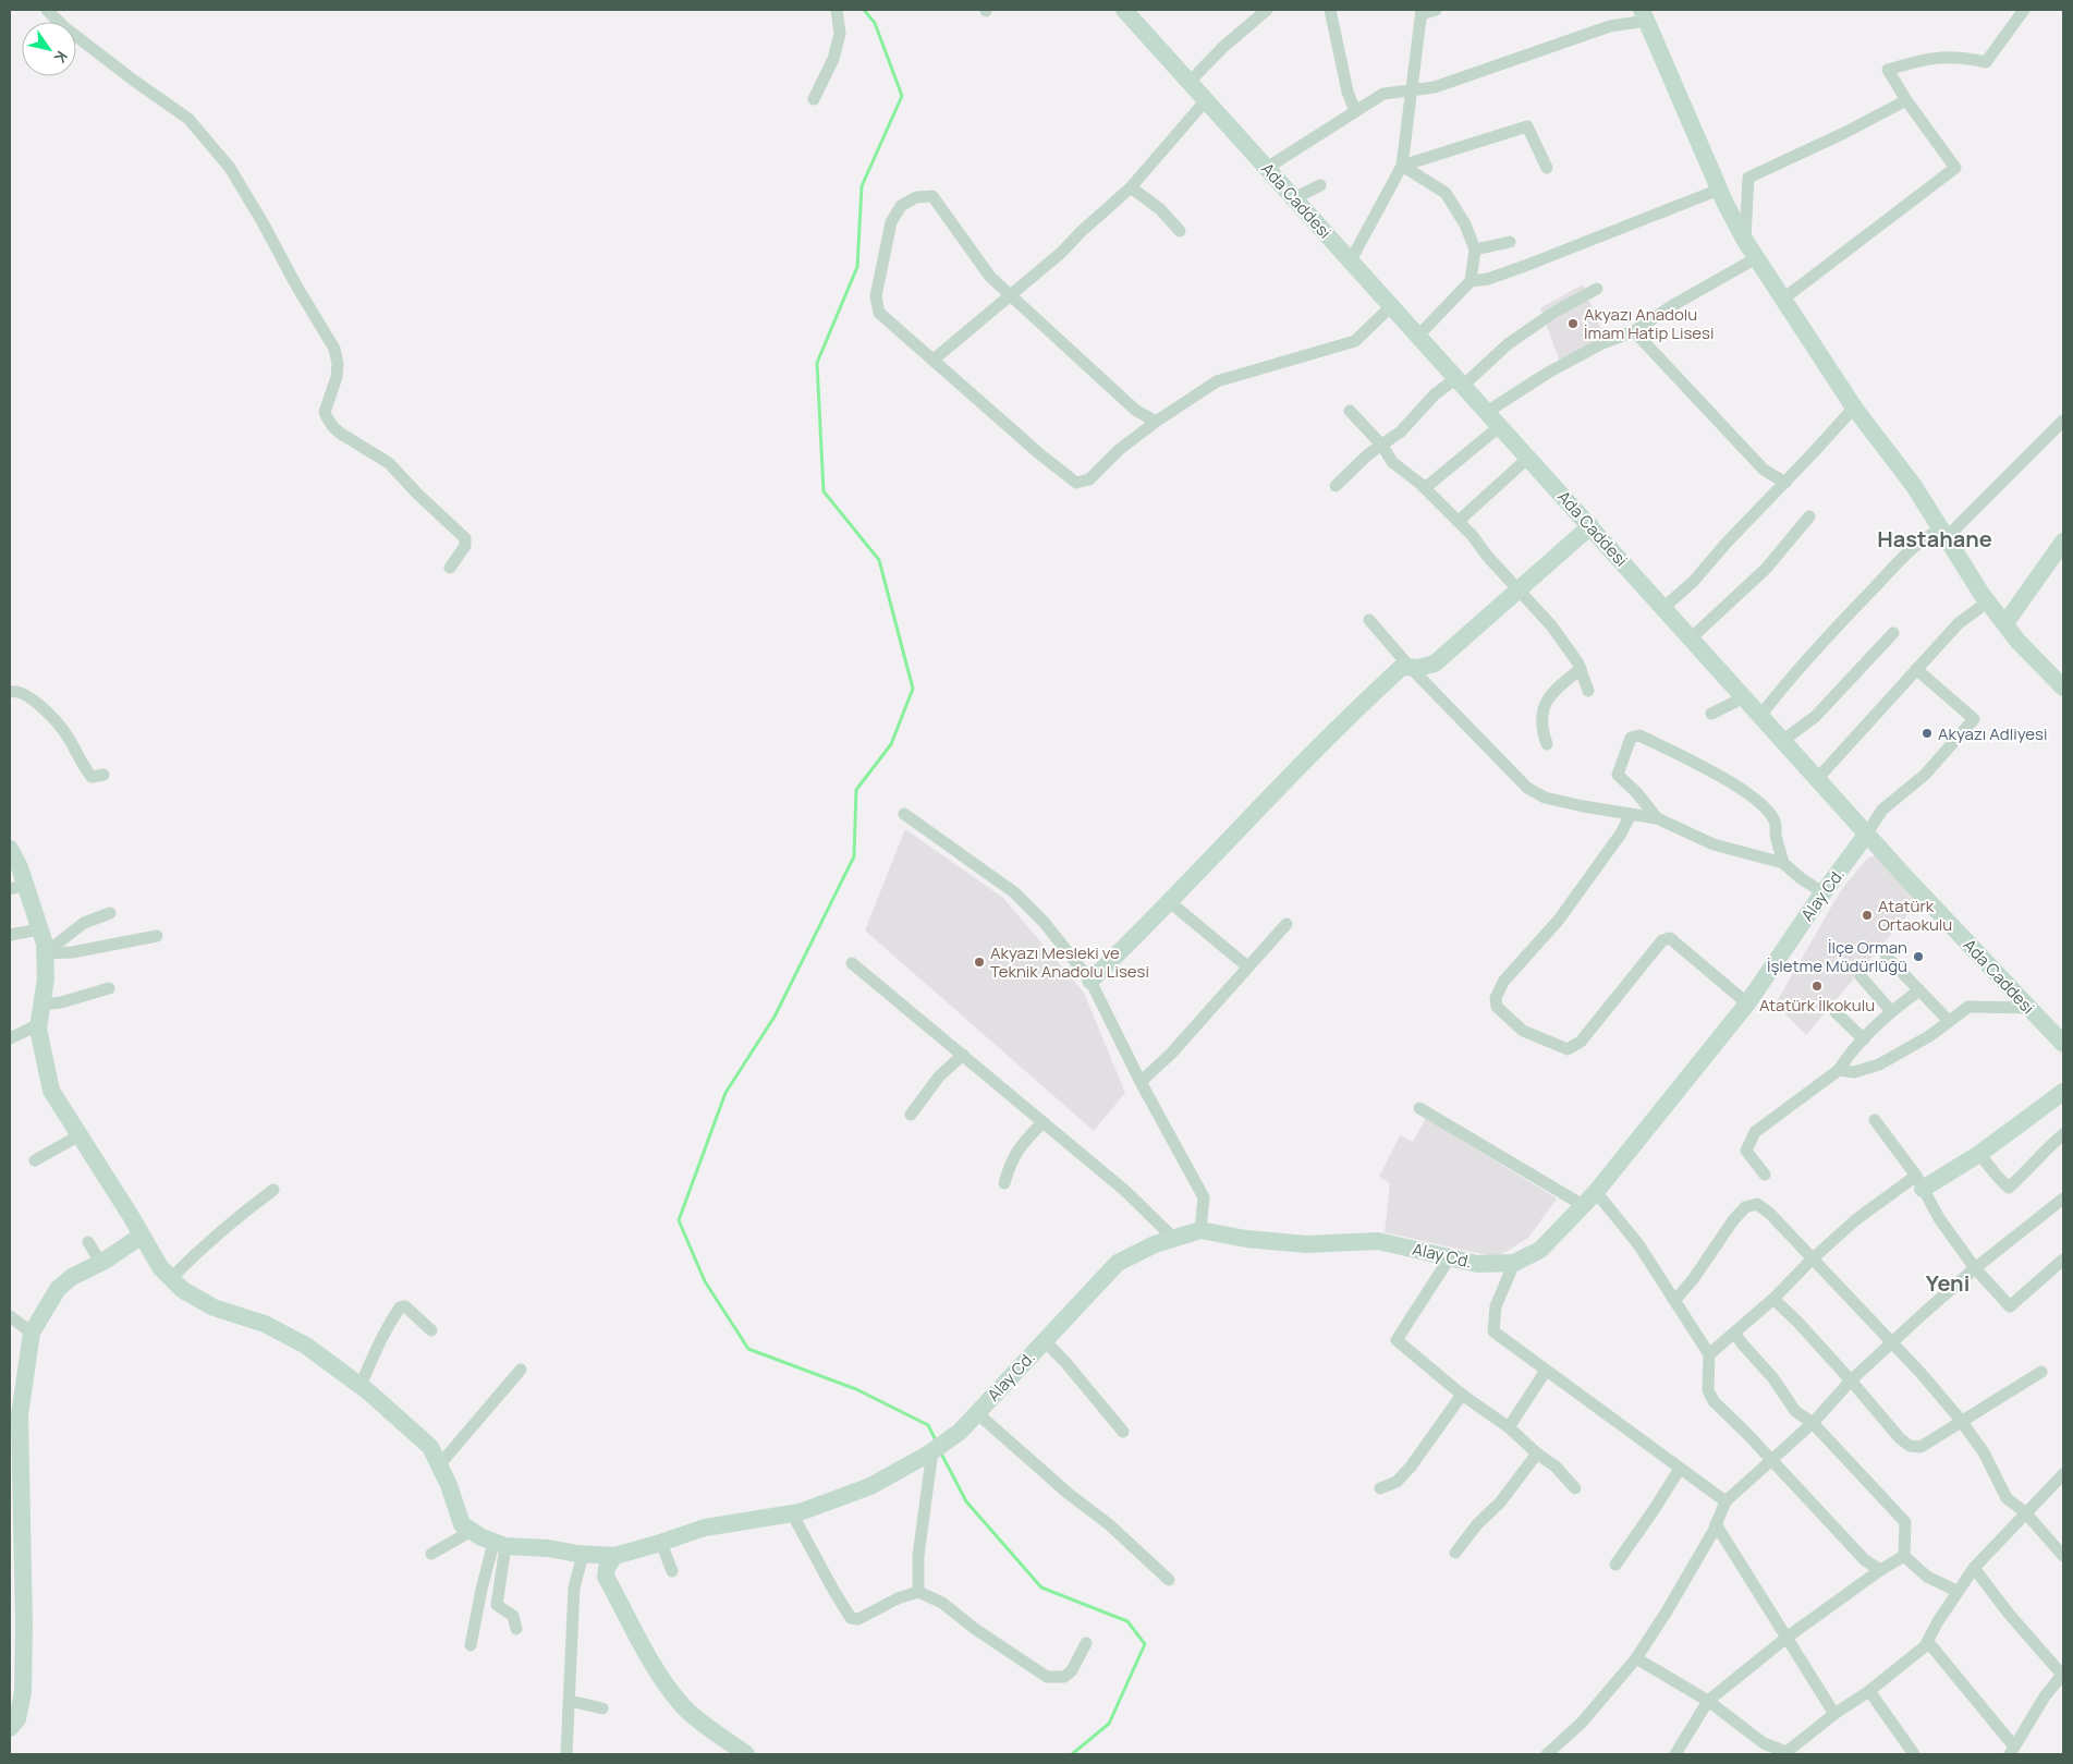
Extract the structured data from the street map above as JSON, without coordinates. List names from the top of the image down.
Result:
{
  "streets": {
    "street": ["Ada Caddesi", "Alay Cd."]
  },
  "crossings": [
    ["Ada Caddesi", "Alay Cd."]
  ],
  "districts": ["Hastahane", "Yeni"],
  "places": [
    "Akyazı Anadolu İmam Hatip Lisesi",
    "Akyazı Adliyesi",
    "Atatürk Ortaokulu",
    "İlçe Orman İşletme Müdürlüğü",
    "Akyazı Mesleki ve Teknik Anadolu Lisesi",
    "Atatürk İlkokulu"
  ],
  "north": "bottom right"
}
